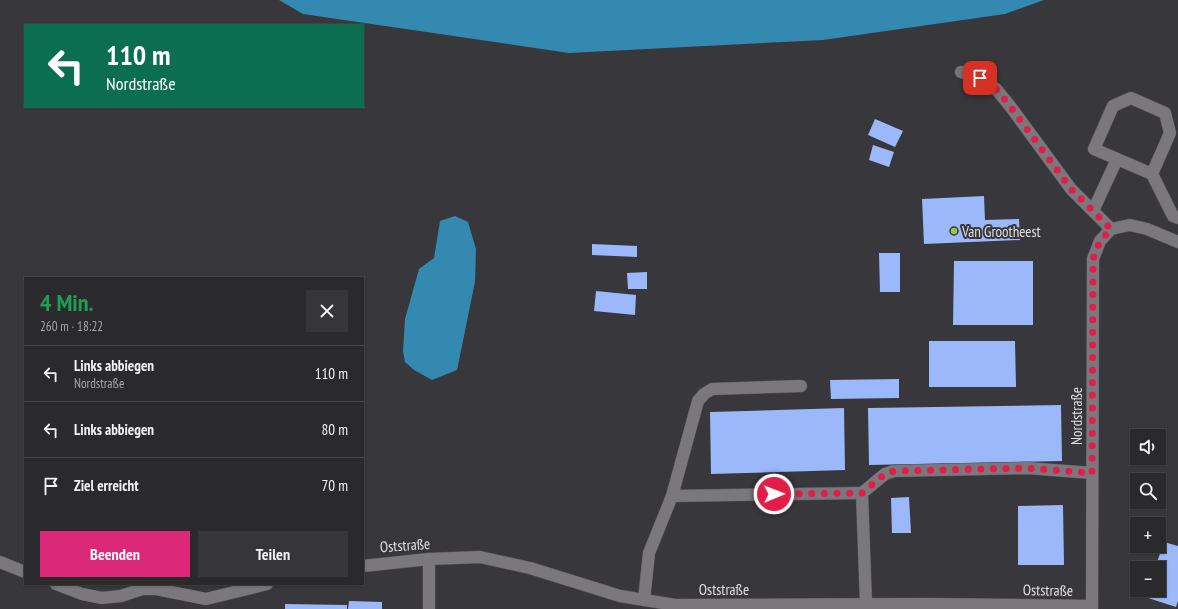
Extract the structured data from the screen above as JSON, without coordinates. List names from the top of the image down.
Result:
{
  "streets": {
    "street": ["Nordstraße", "Oststraße"]
  },
  "crossings": [
    ["Nordstraße", "Oststraße"]
  ],
  "places": ["Van Grootheest"],
  "page": {
    "turn": ["110 m", "Nordstraße"],
    "heading": ["4 Min.", "260 m · 18:22"],
    "list": [
      {
        "name": "Links abbiegen",
        "note": "Nordstraße",
        "value": "110 m"
      },
      {
        "name": "Links abbiegen",
        "value": "80 m"
      },
      {
        "name": "Ziel erreicht",
        "value": "70 m"
      }
    ],
    "map_buttons": ["+", "−"],
    "buttons": ["Beenden", "Teilen"]
  }
}
